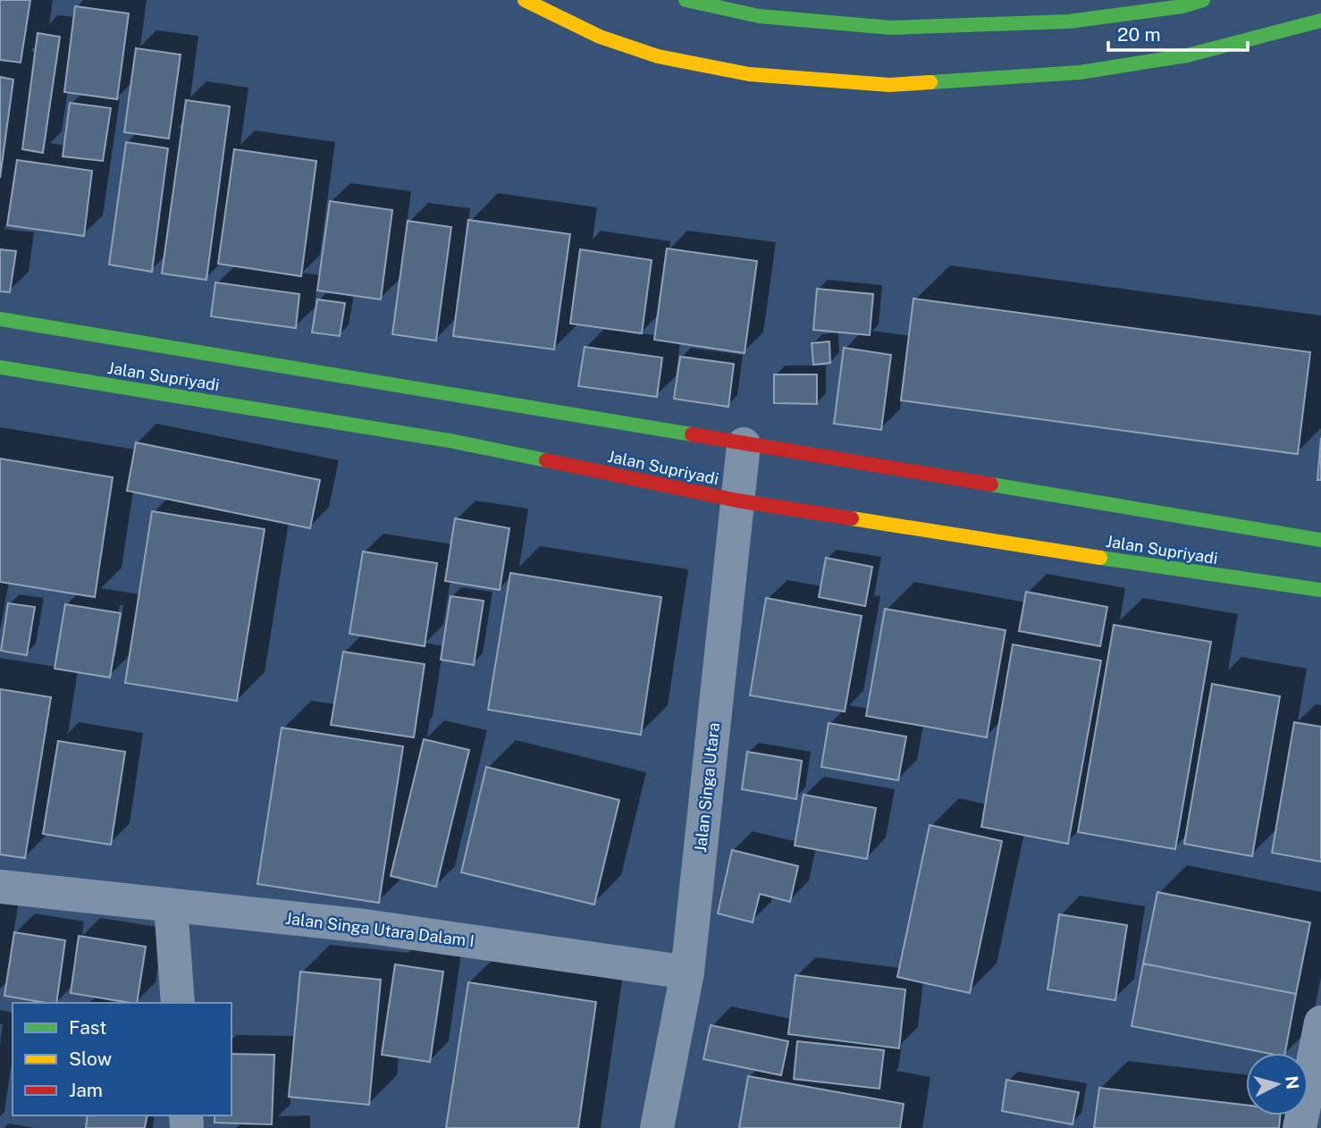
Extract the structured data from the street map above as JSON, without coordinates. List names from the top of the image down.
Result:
{
  "streets": {
    "main road": ["Jalan Supriyadi"],
    "street": ["Jalan Singa Utara", "Jalan Singa Utara Dalam I"]
  },
  "crossings": [
    ["Jalan Supriyadi", "Jalan Singa Utara"],
    ["Jalan Singa Utara", "Jalan Singa Utara Dalam I"]
  ],
  "legend": ["Fast", "Slow", "Jam"],
  "scale_bar": "20 m",
  "north": "right"
}
